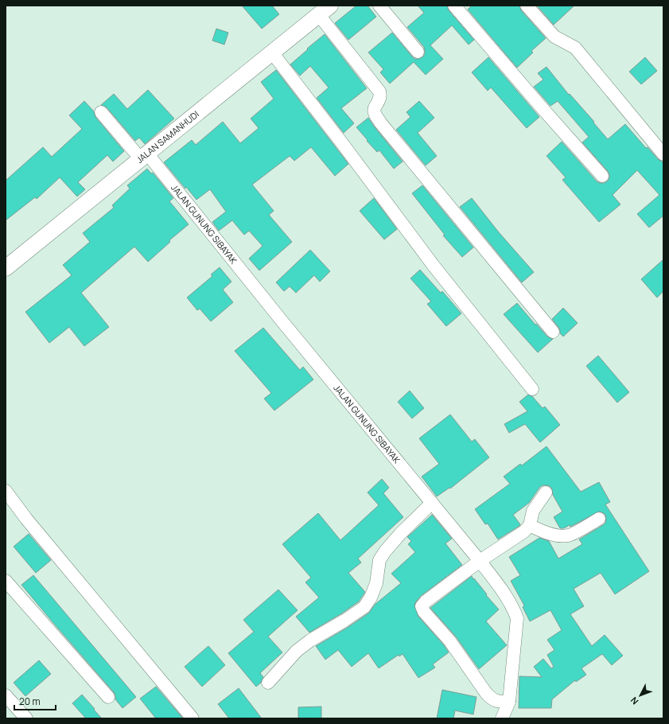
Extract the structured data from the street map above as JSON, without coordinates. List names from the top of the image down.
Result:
{
  "streets": {
    "street": ["JALAN SAMANHUDI", "JALAN GUNUNG SIBAYAK"]
  },
  "crossings": [
    ["JALAN SAMANHUDI", "JALAN GUNUNG SIBAYAK"]
  ],
  "scale_bar": "20 m",
  "north": "bottom left"
}
